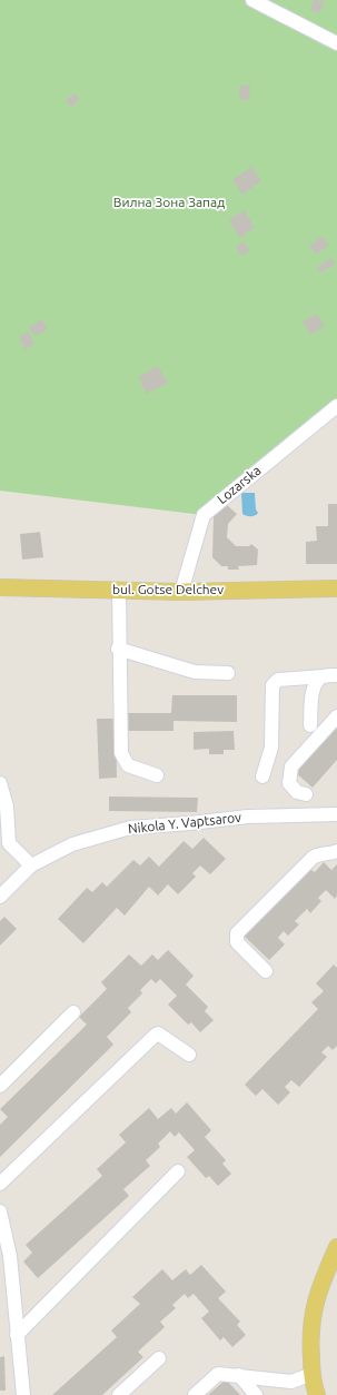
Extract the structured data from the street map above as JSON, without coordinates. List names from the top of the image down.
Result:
{
  "streets": {
    "main road": ["bul. Gotse Delchev"],
    "street": ["Lozarska", "Nikola Y. Vaptsarov"]
  },
  "crossings": [
    ["Lozarska", "bul. Gotse Delchev"]
  ],
  "parks": ["Вилна Зона Запад"]
}
